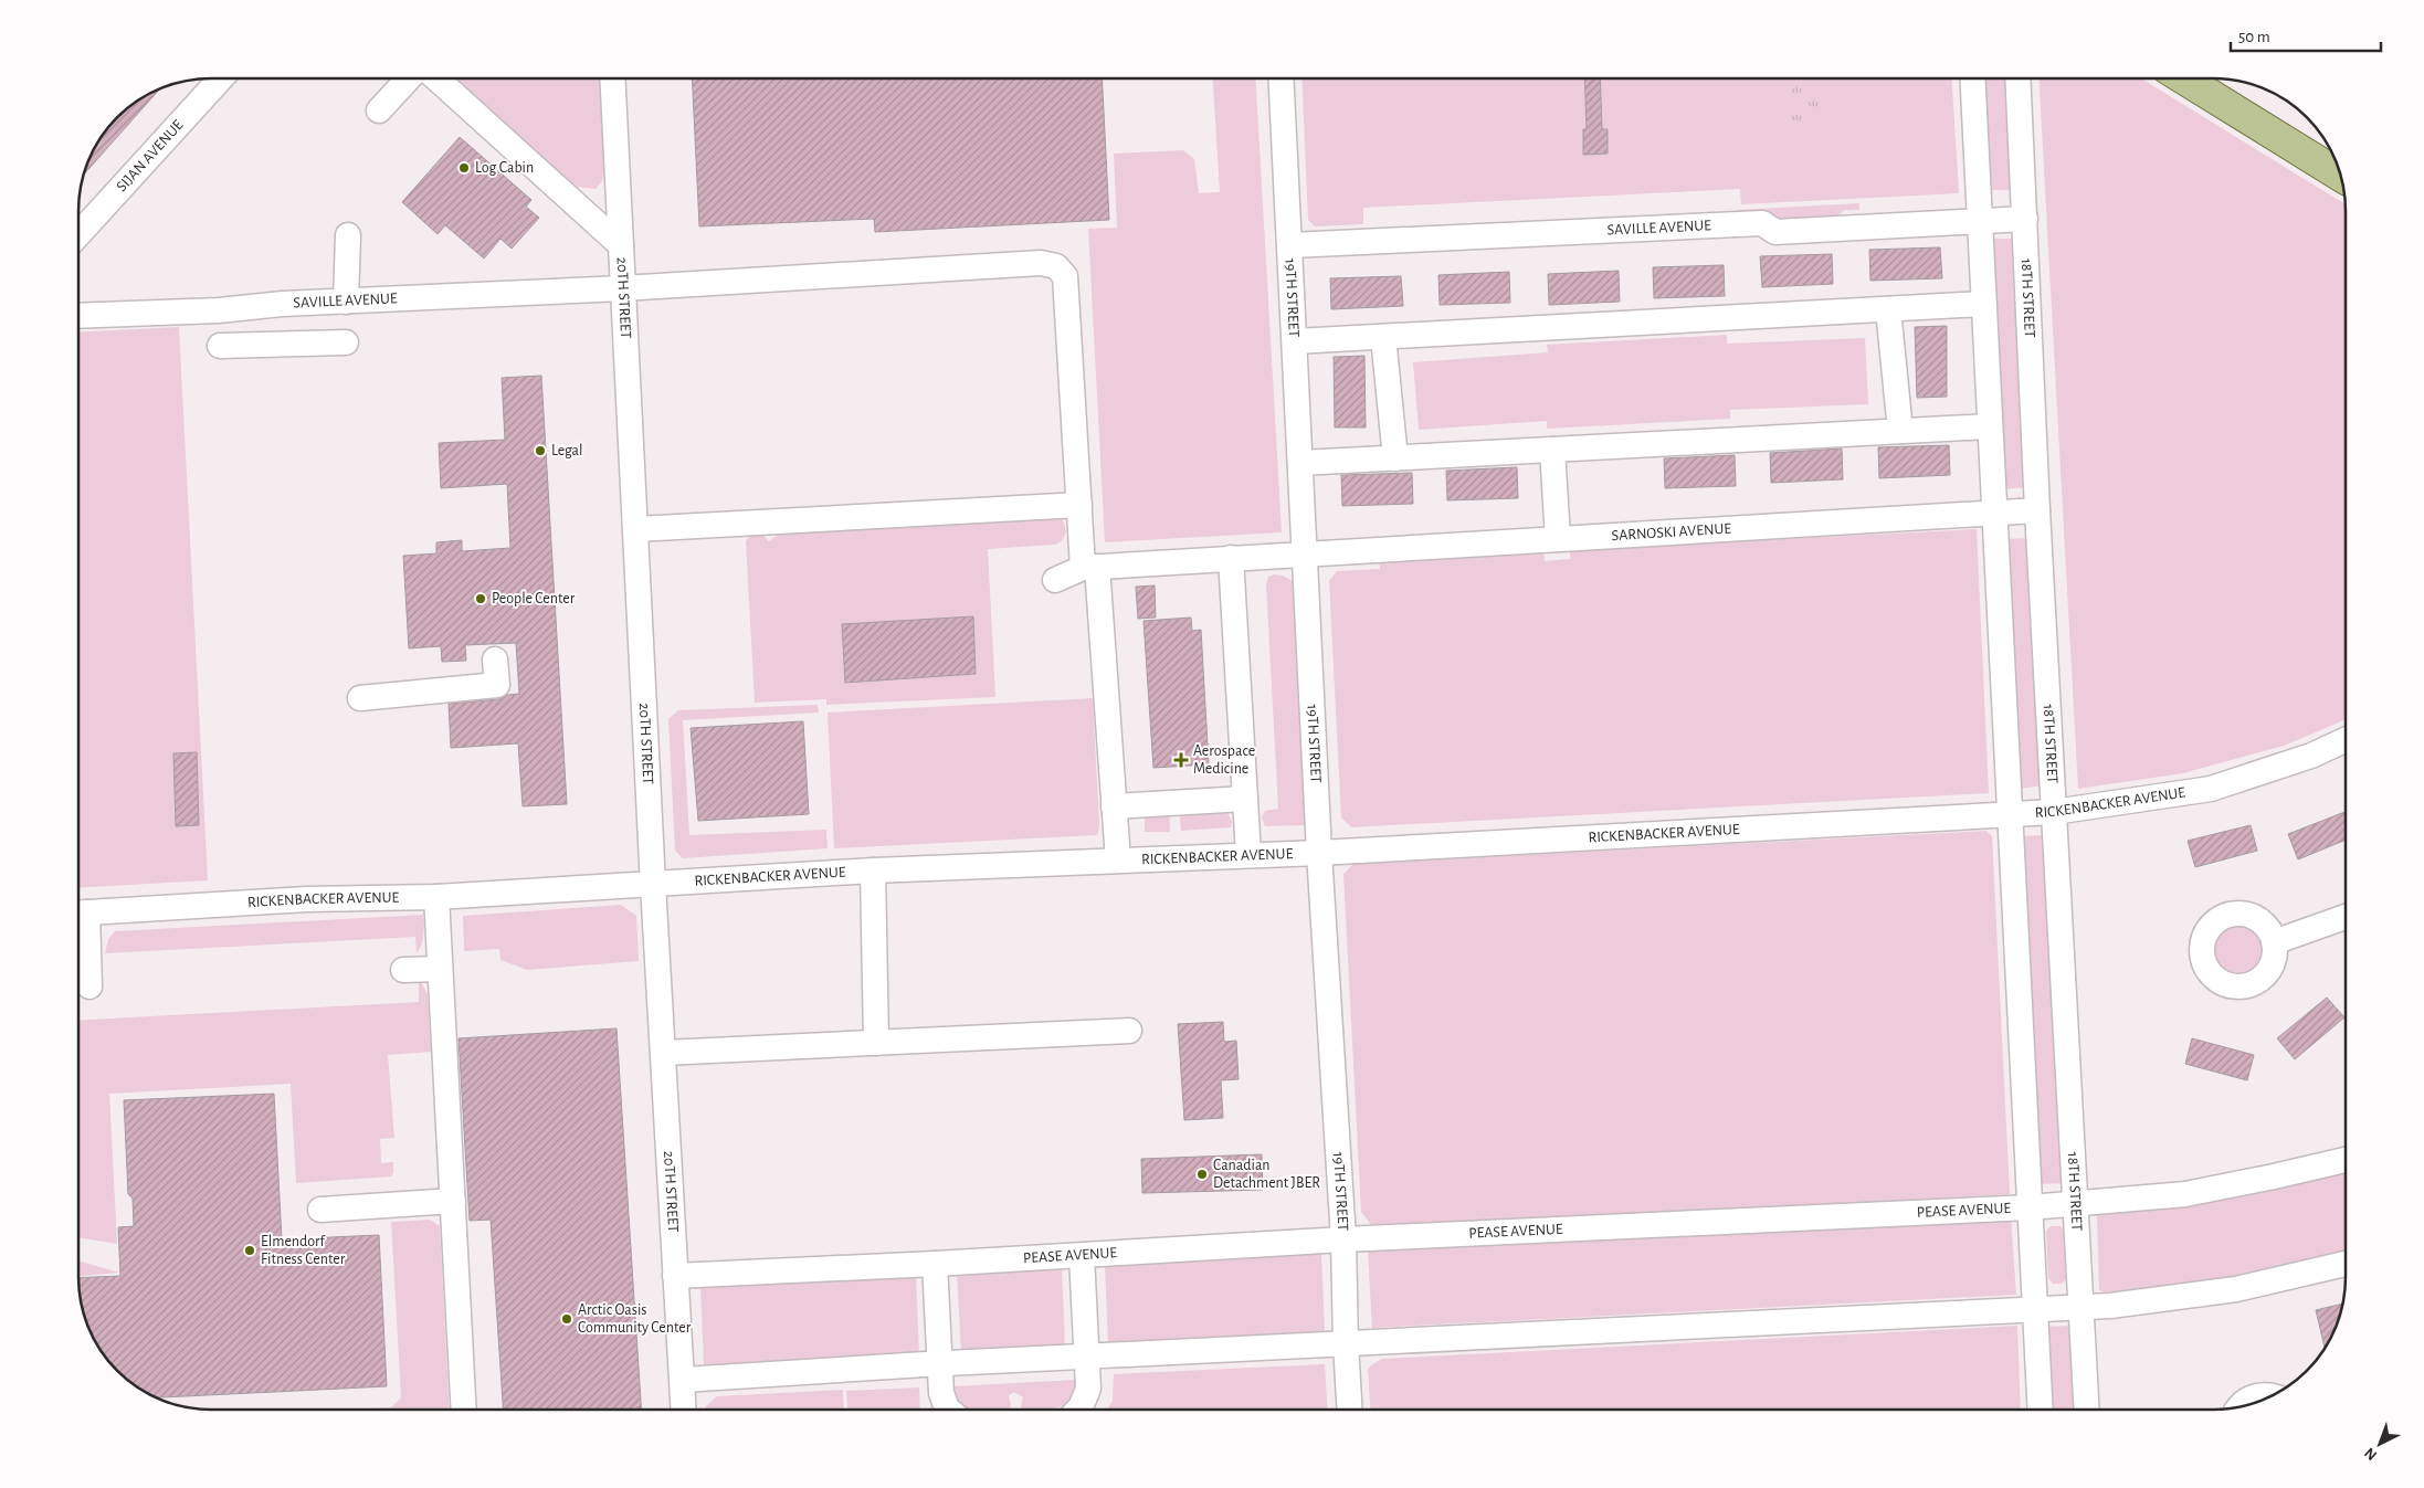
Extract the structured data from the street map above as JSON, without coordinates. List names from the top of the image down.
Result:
{
  "streets": {
    "street": [
      "SIJAN AVENUE",
      "SAVILLE AVENUE",
      "20TH STREET",
      "19TH STREET",
      "18TH STREET",
      "SARNOSKI AVENUE",
      "RICKENBACKER AVENUE",
      "PEASE AVENUE"
    ]
  },
  "crossings": [
    ["SAVILLE AVENUE", "20TH STREET"],
    ["SAVILLE AVENUE", "19TH STREET"],
    ["SAVILLE AVENUE", "18TH STREET"],
    ["20TH STREET", "RICKENBACKER AVENUE"],
    ["20TH STREET", "PEASE AVENUE"],
    ["19TH STREET", "SARNOSKI AVENUE"],
    ["19TH STREET", "RICKENBACKER AVENUE"],
    ["19TH STREET", "PEASE AVENUE"],
    ["18TH STREET", "SARNOSKI AVENUE"],
    ["18TH STREET", "RICKENBACKER AVENUE"],
    ["18TH STREET", "PEASE AVENUE"]
  ],
  "places": {
    "other": [
      "Log Cabin",
      "Legal",
      "People Center",
      "Canadian Detachment JBER",
      "Elmendorf Fitness Center",
      "Arctic Oasis Community Center"
    ],
    "health": ["Aerospace Medicine"]
  },
  "scale_bar": "50 m",
  "north": "bottom left"
}
